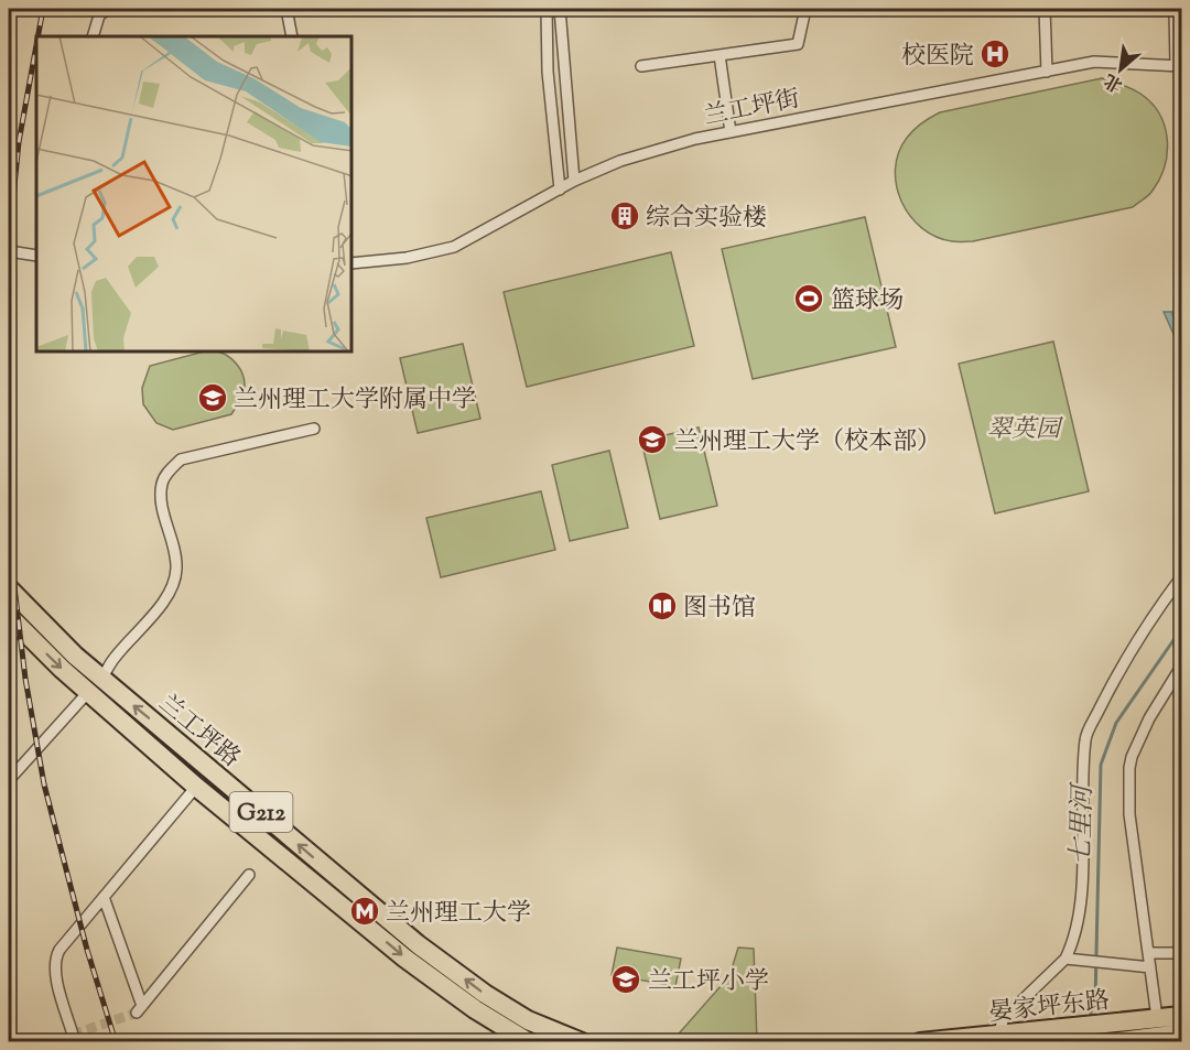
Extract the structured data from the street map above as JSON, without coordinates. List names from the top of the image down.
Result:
{
  "streets": {
    "highway": ["兰工坪路", "G212", "晏家坪东路"],
    "street": ["兰工坪街"]
  },
  "crossings": [
    ["兰工坪路", "G212"]
  ],
  "water": ["七里河"],
  "parks": ["翠英园"],
  "places": {
    "hospital": ["校医院"],
    "building": ["综合实验楼"],
    "sports": ["篮球场"],
    "school or university": ["兰州理工大学附属中学", "兰州理工大学（校本部）", "兰工坪小学"],
    "library": ["图书馆"],
    "metro station": ["兰州理工大学"]
  },
  "north": "bottom left"
}
